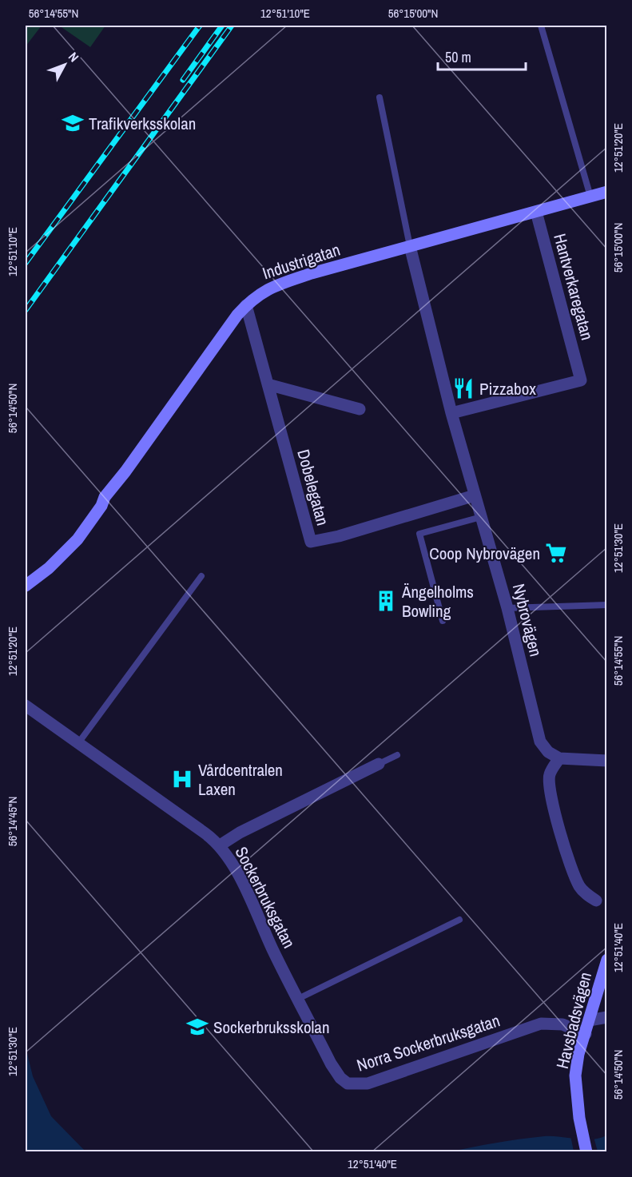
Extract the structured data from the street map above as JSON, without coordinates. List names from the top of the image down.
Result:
{
  "streets": {
    "street": [
      "Industrigatan",
      "Hantverkaregatan",
      "Dobelegatan",
      "Nybrovägen",
      "Sockerbruksgatan",
      "Havsbadsvägen",
      "Norra Sockerbruksgatan"
    ]
  },
  "crossings": [
    ["Industrigatan", "Hantverkaregatan"],
    ["Industrigatan", "Dobelegatan"],
    ["Industrigatan", "Nybrovägen"],
    ["Hantverkaregatan", "Nybrovägen"],
    ["Dobelegatan", "Nybrovägen"],
    ["Sockerbruksgatan", "Norra Sockerbruksgatan"],
    ["Havsbadsvägen", "Norra Sockerbruksgatan"]
  ],
  "places": {
    "school or university": ["Trafikverksskolan", "Sockerbruksskolan"],
    "restaurant": ["Pizzabox"],
    "supermarket": ["Coop Nybrovägen"],
    "building": ["Ängelholms Bowling"],
    "hospital": ["Vårdcentralen Laxen"]
  },
  "scale_bar": "50 m",
  "north": "top right",
  "coordinates": [
    "56°14'55\"N",
    "12°51'10\"E",
    "56°15'00\"N",
    "12°51'20\"E",
    "56°14'50\"N",
    "12°51'30\"E",
    "56°14'45\"N",
    "12°51'40\"E"
  ]
}
